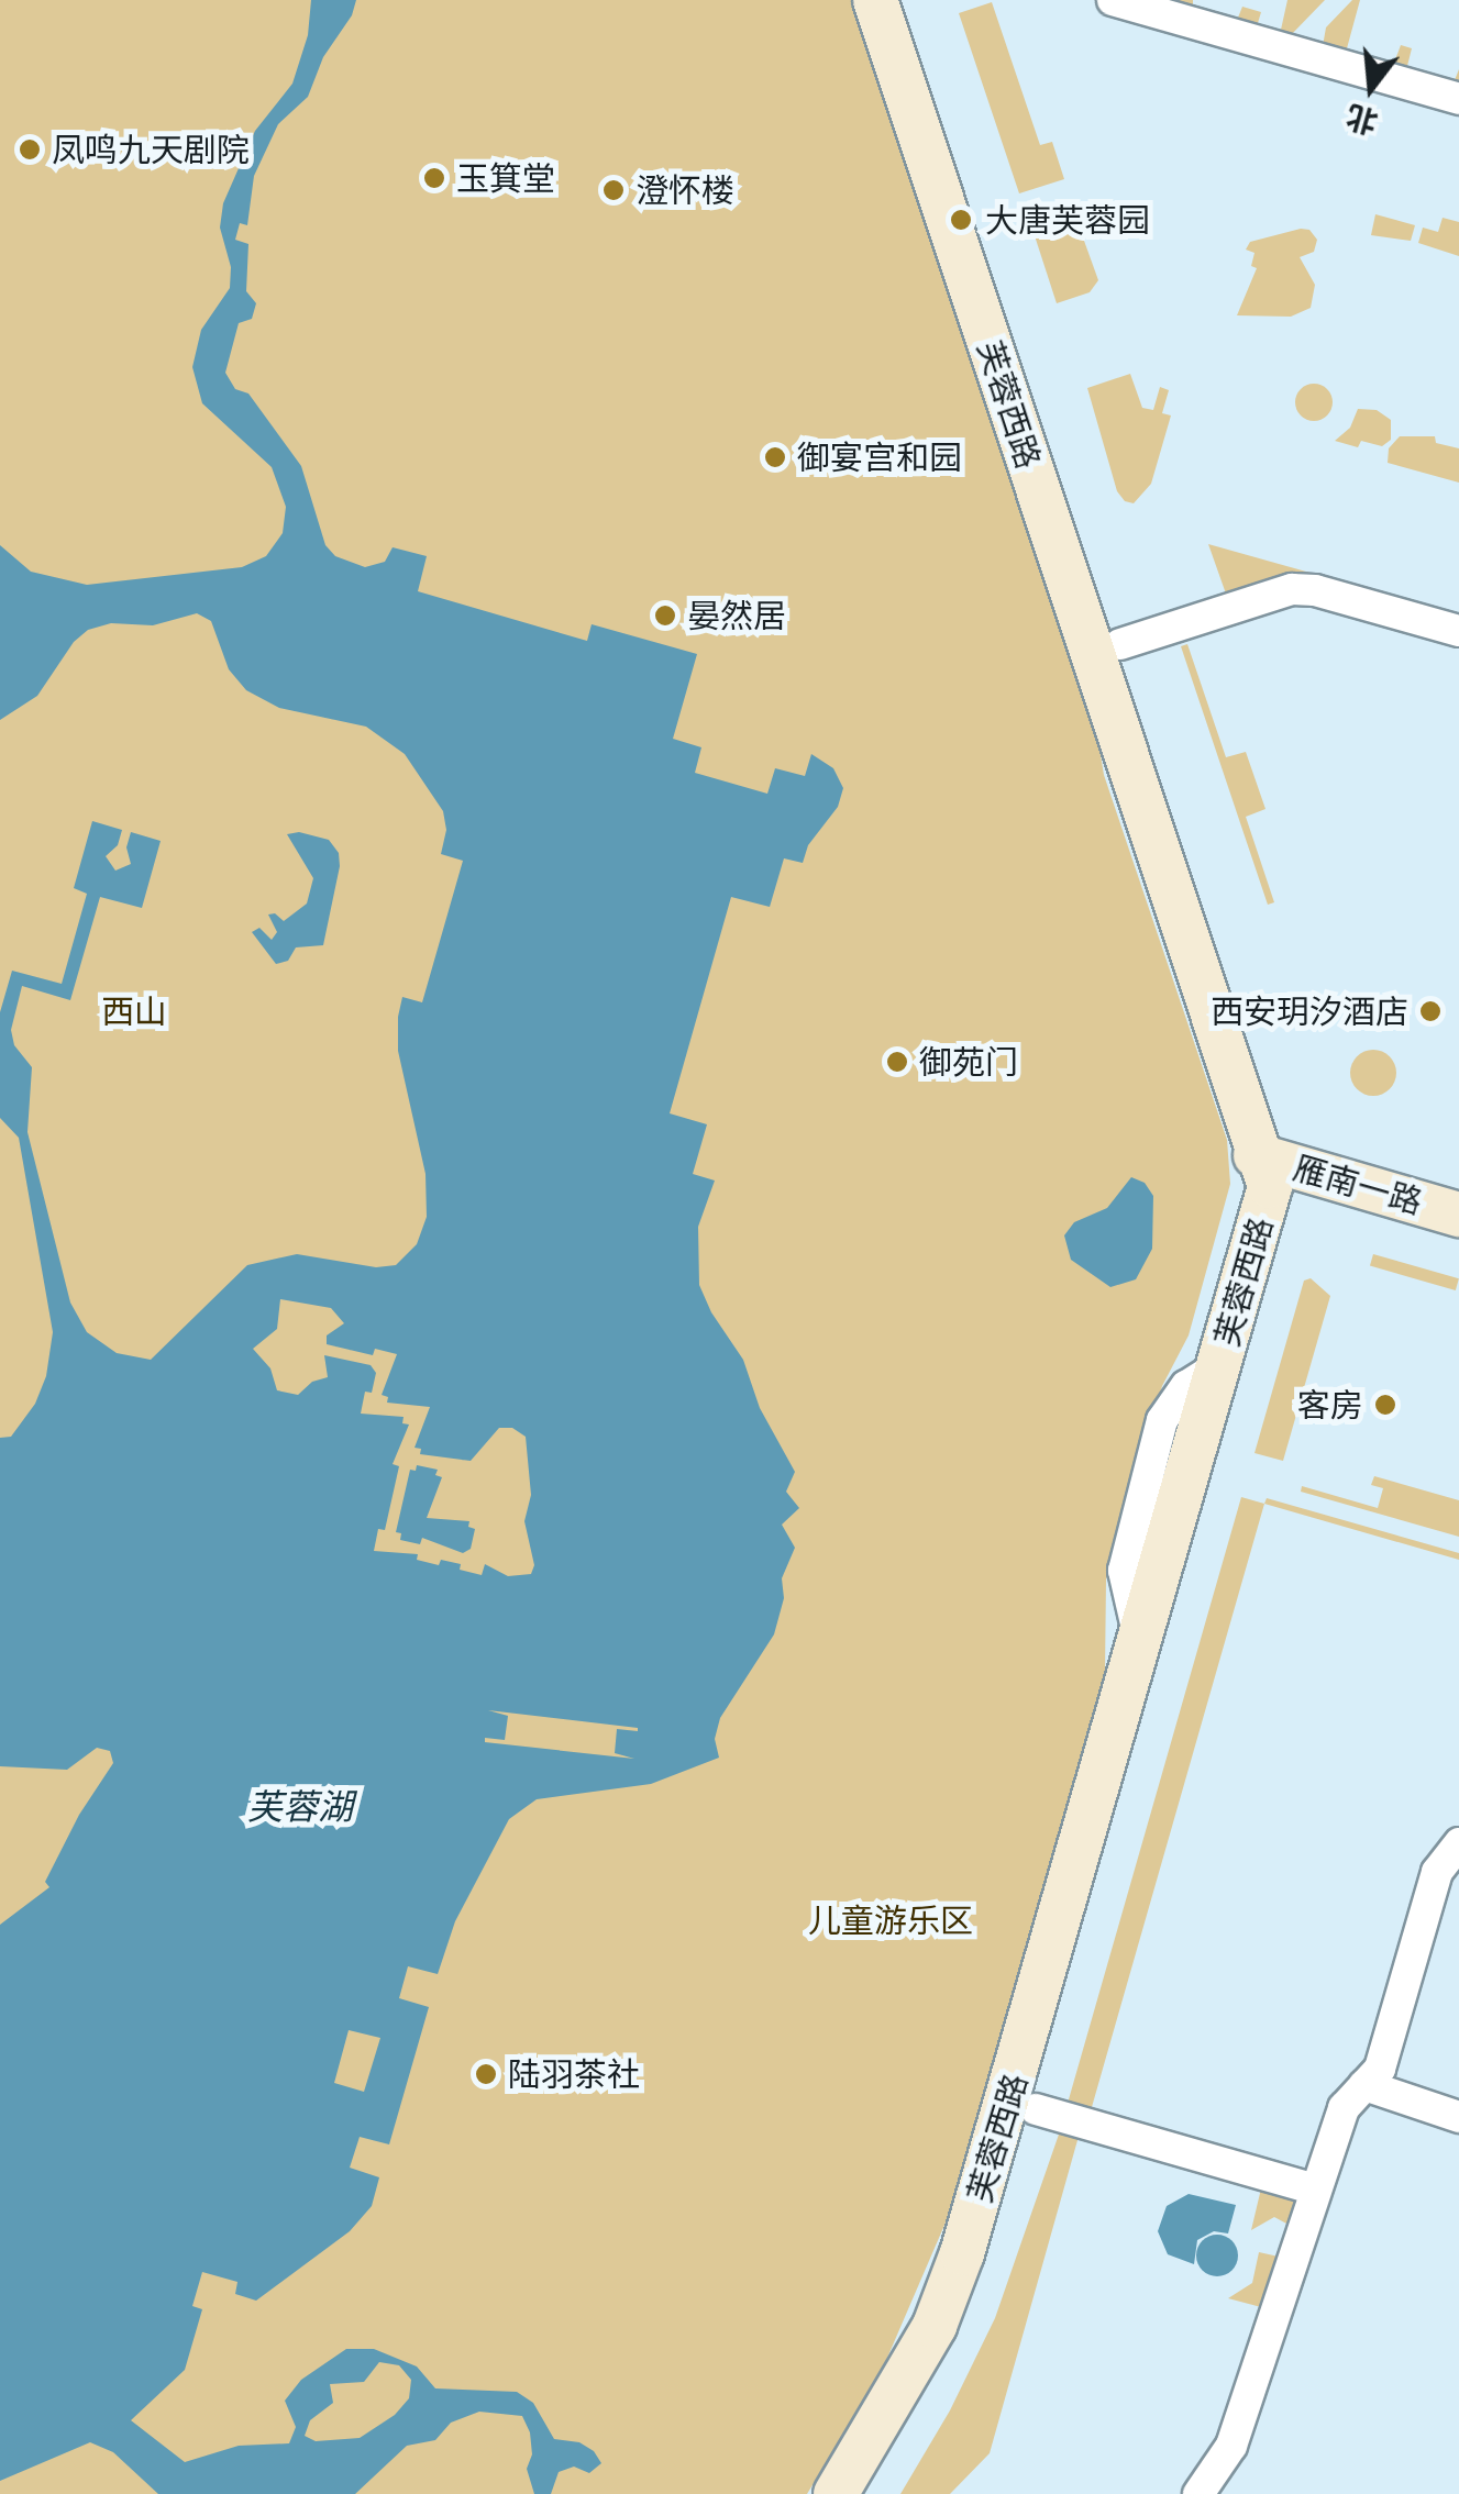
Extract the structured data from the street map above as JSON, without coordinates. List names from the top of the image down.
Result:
{
  "streets": {
    "main road": ["芙蓉西路", "雁南一路"]
  },
  "crossings": [
    ["芙蓉西路", "雁南一路"]
  ],
  "water": ["芙蓉湖"],
  "parks": ["西山", "儿童游乐区"],
  "places": [
    "凤鸣九天剧院",
    "玉箕堂",
    "澄怀楼",
    "大唐芙蓉园",
    "御宴宫和园",
    "晏然居",
    "西安玥汐酒店",
    "御苑门",
    "客房",
    "陆羽茶社"
  ],
  "north": "bottom"
}
